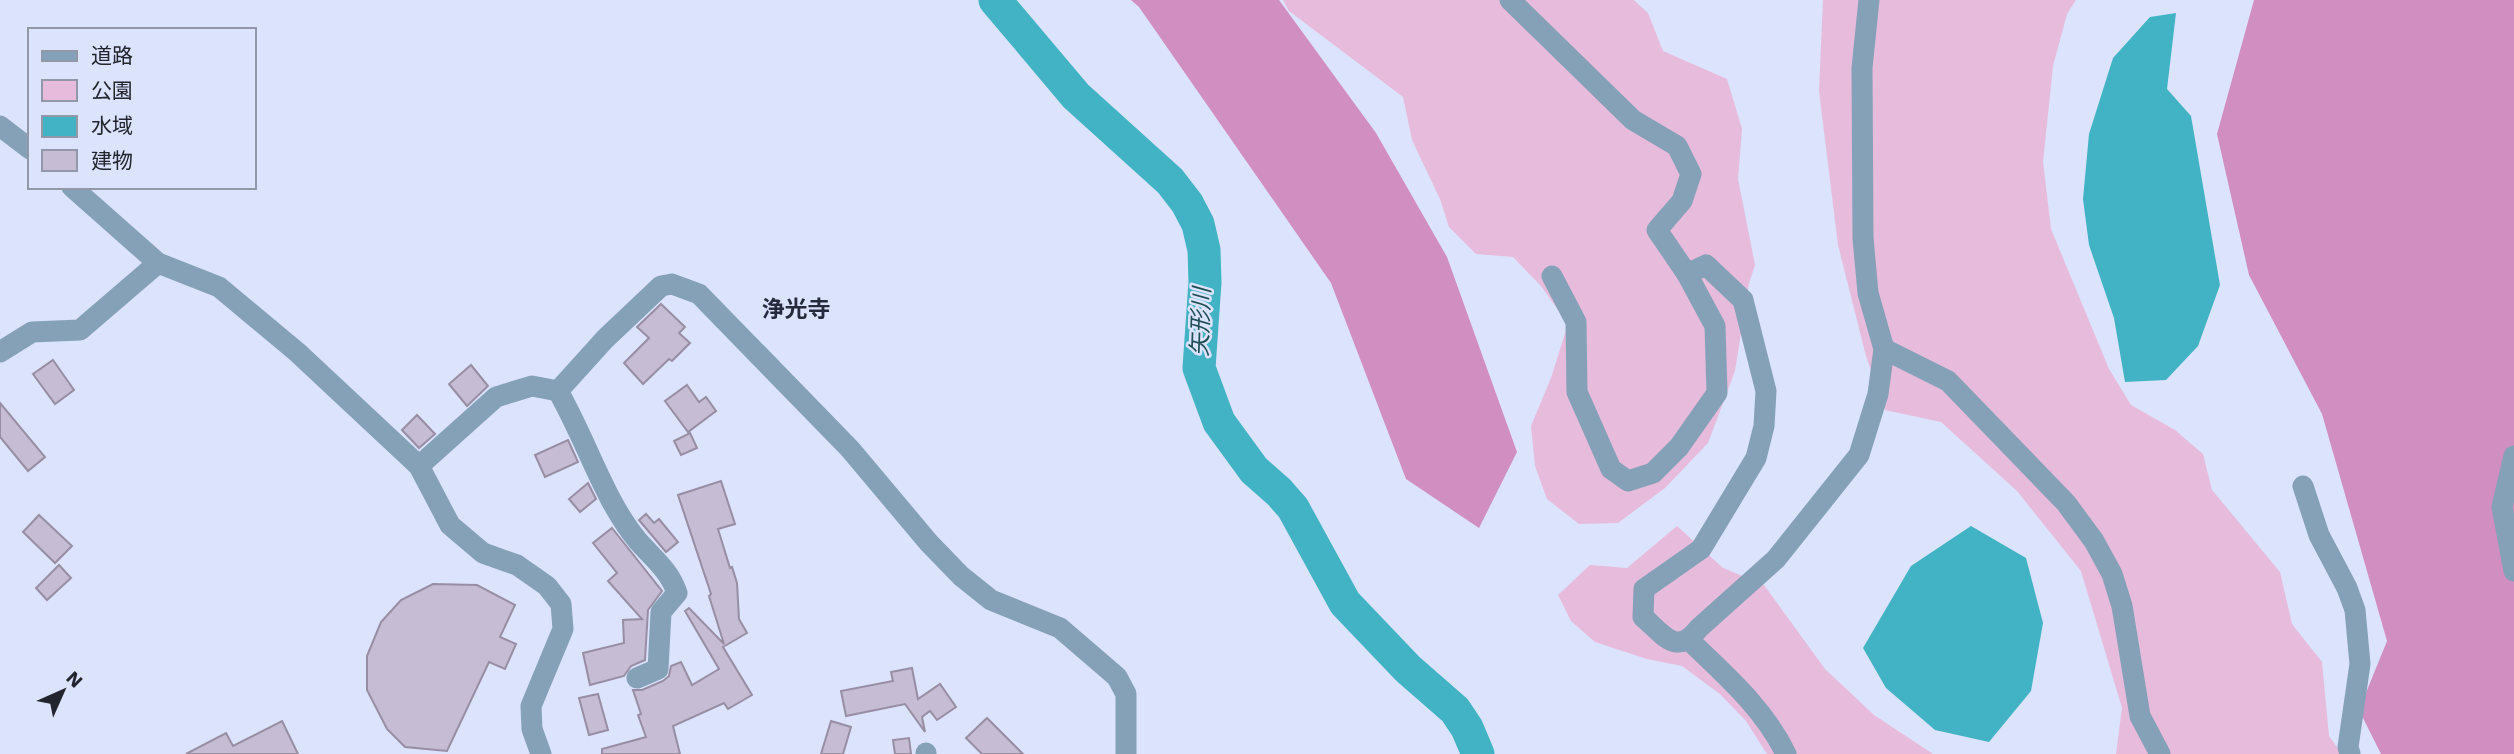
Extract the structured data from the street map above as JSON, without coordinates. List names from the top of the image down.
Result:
{
  "districts": ["浄光寺"],
  "water": ["矢形川"],
  "legend": [
    "道路",
    "公園",
    "水域",
    "建物"
  ],
  "north": "top right"
}
